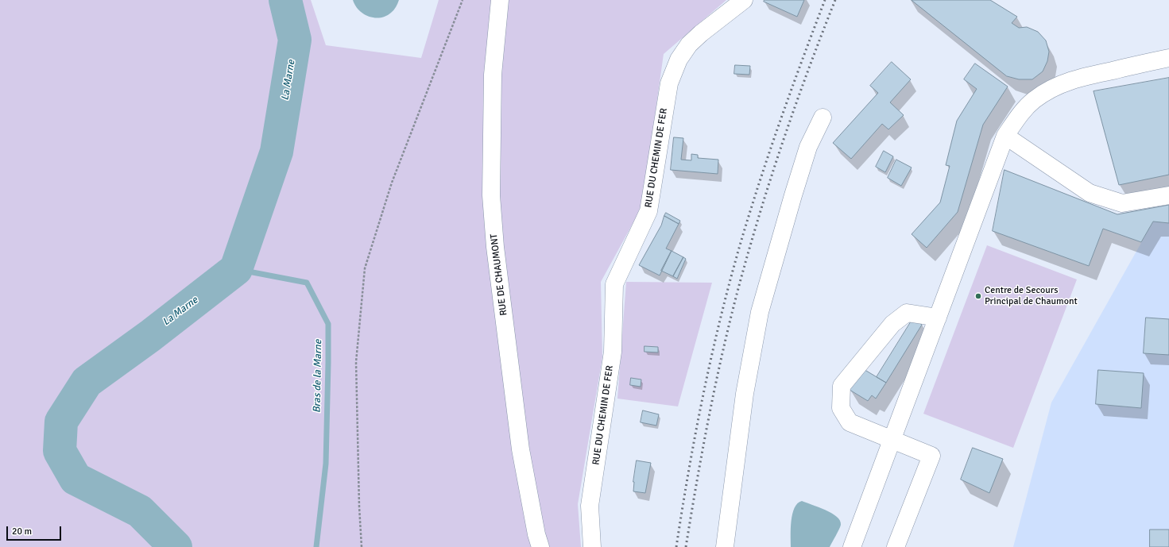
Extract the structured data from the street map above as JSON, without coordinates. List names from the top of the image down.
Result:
{
  "streets": {
    "street": ["RUE DU CHEMIN DE FER", "RUE DE CHAUMONT"]
  },
  "water": ["La Marne", "Bras de la Marne"],
  "places": ["Centre de Secours Principal de Chaumont"],
  "scale_bar": "20 m"
}
